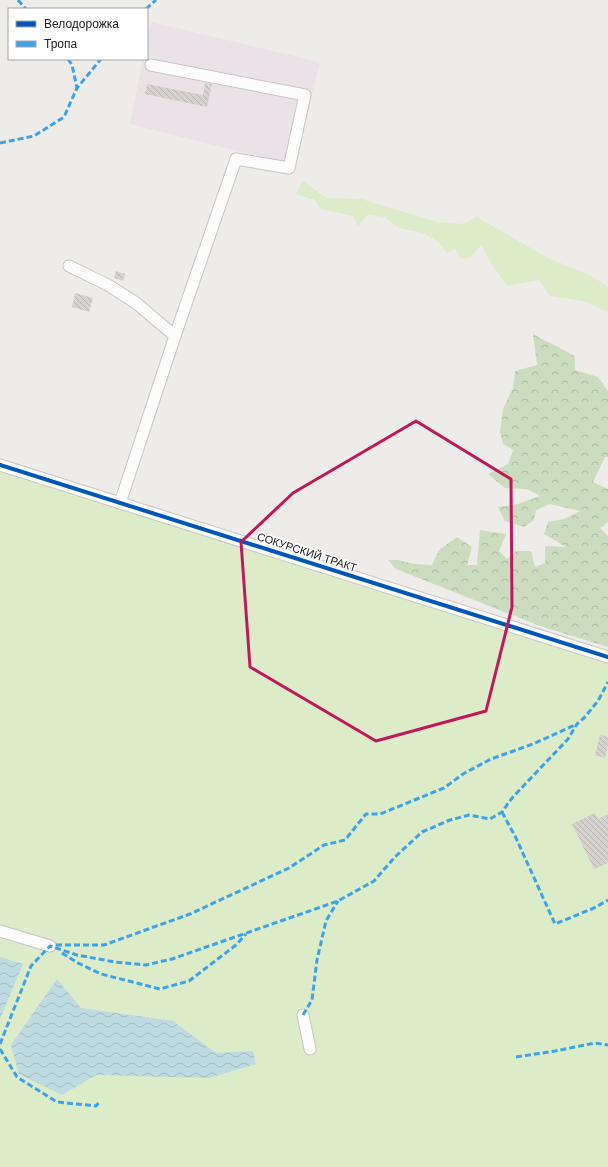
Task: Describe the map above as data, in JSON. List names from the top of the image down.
{
  "streets": {
    "street": ["СОКУРСКИЙ ТРАКТ"]
  },
  "legend": ["Велодорожка", "Тропа"]
}
